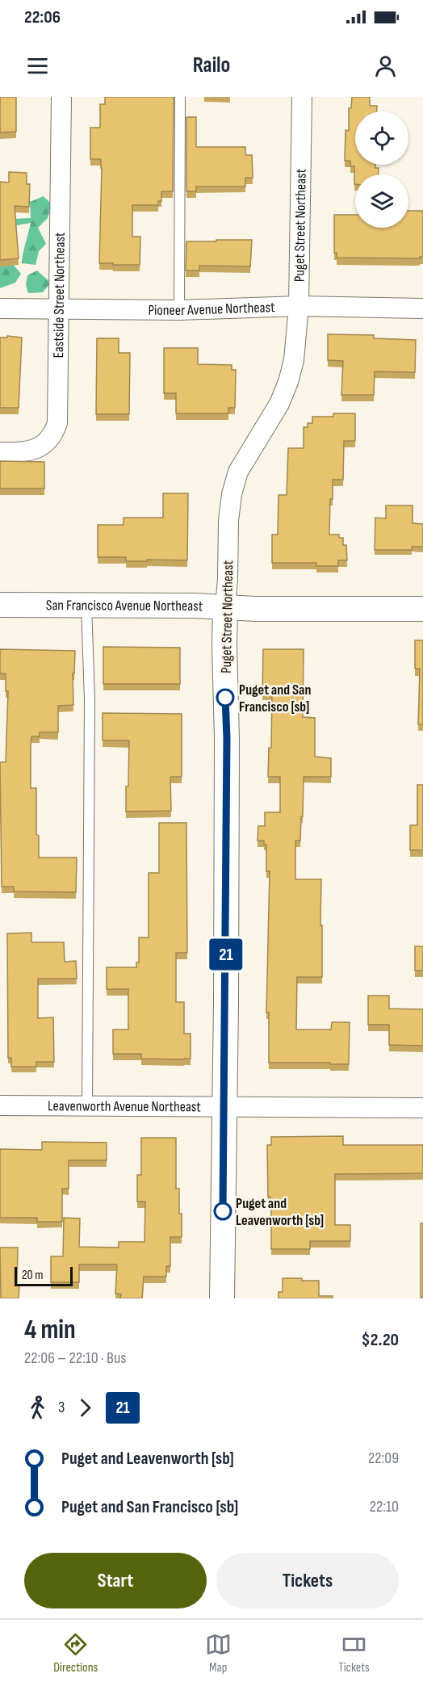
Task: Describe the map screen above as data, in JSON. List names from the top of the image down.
{
  "streets": {
    "street": [
      "Puget Street Northeast",
      "Eastside Street Northeast",
      "Pioneer Avenue Northeast",
      "San Francisco Avenue Northeast",
      "Leavenworth Avenue Northeast"
    ]
  },
  "crossings": [
    ["Puget Street Northeast", "Pioneer Avenue Northeast"],
    ["Puget Street Northeast", "San Francisco Avenue Northeast"],
    ["Puget Street Northeast", "Leavenworth Avenue Northeast"],
    ["Eastside Street Northeast", "Pioneer Avenue Northeast"]
  ],
  "places": ["Puget and San Francisco [sb]", "Puget and Leavenworth [sb]"],
  "lines": ["bus line 21"],
  "scale_bar": "20 m",
  "page": {
    "status": "22:06",
    "header": "Railo",
    "on_map": "21",
    "scale": "20 m",
    "heading": ["4 min", "22:06 – 22:10 · Bus", "$2.20"],
    "legs": ["3", "21"],
    "list": [
      {
        "name": "Puget and Leavenworth [sb]",
        "value": "22:09"
      },
      {
        "name": "Puget and San Francisco [sb]",
        "value": "22:10"
      }
    ],
    "buttons": ["Start", "Tickets"],
    "tabs": ["Directions", "Map", "Tickets"]
  }
}
